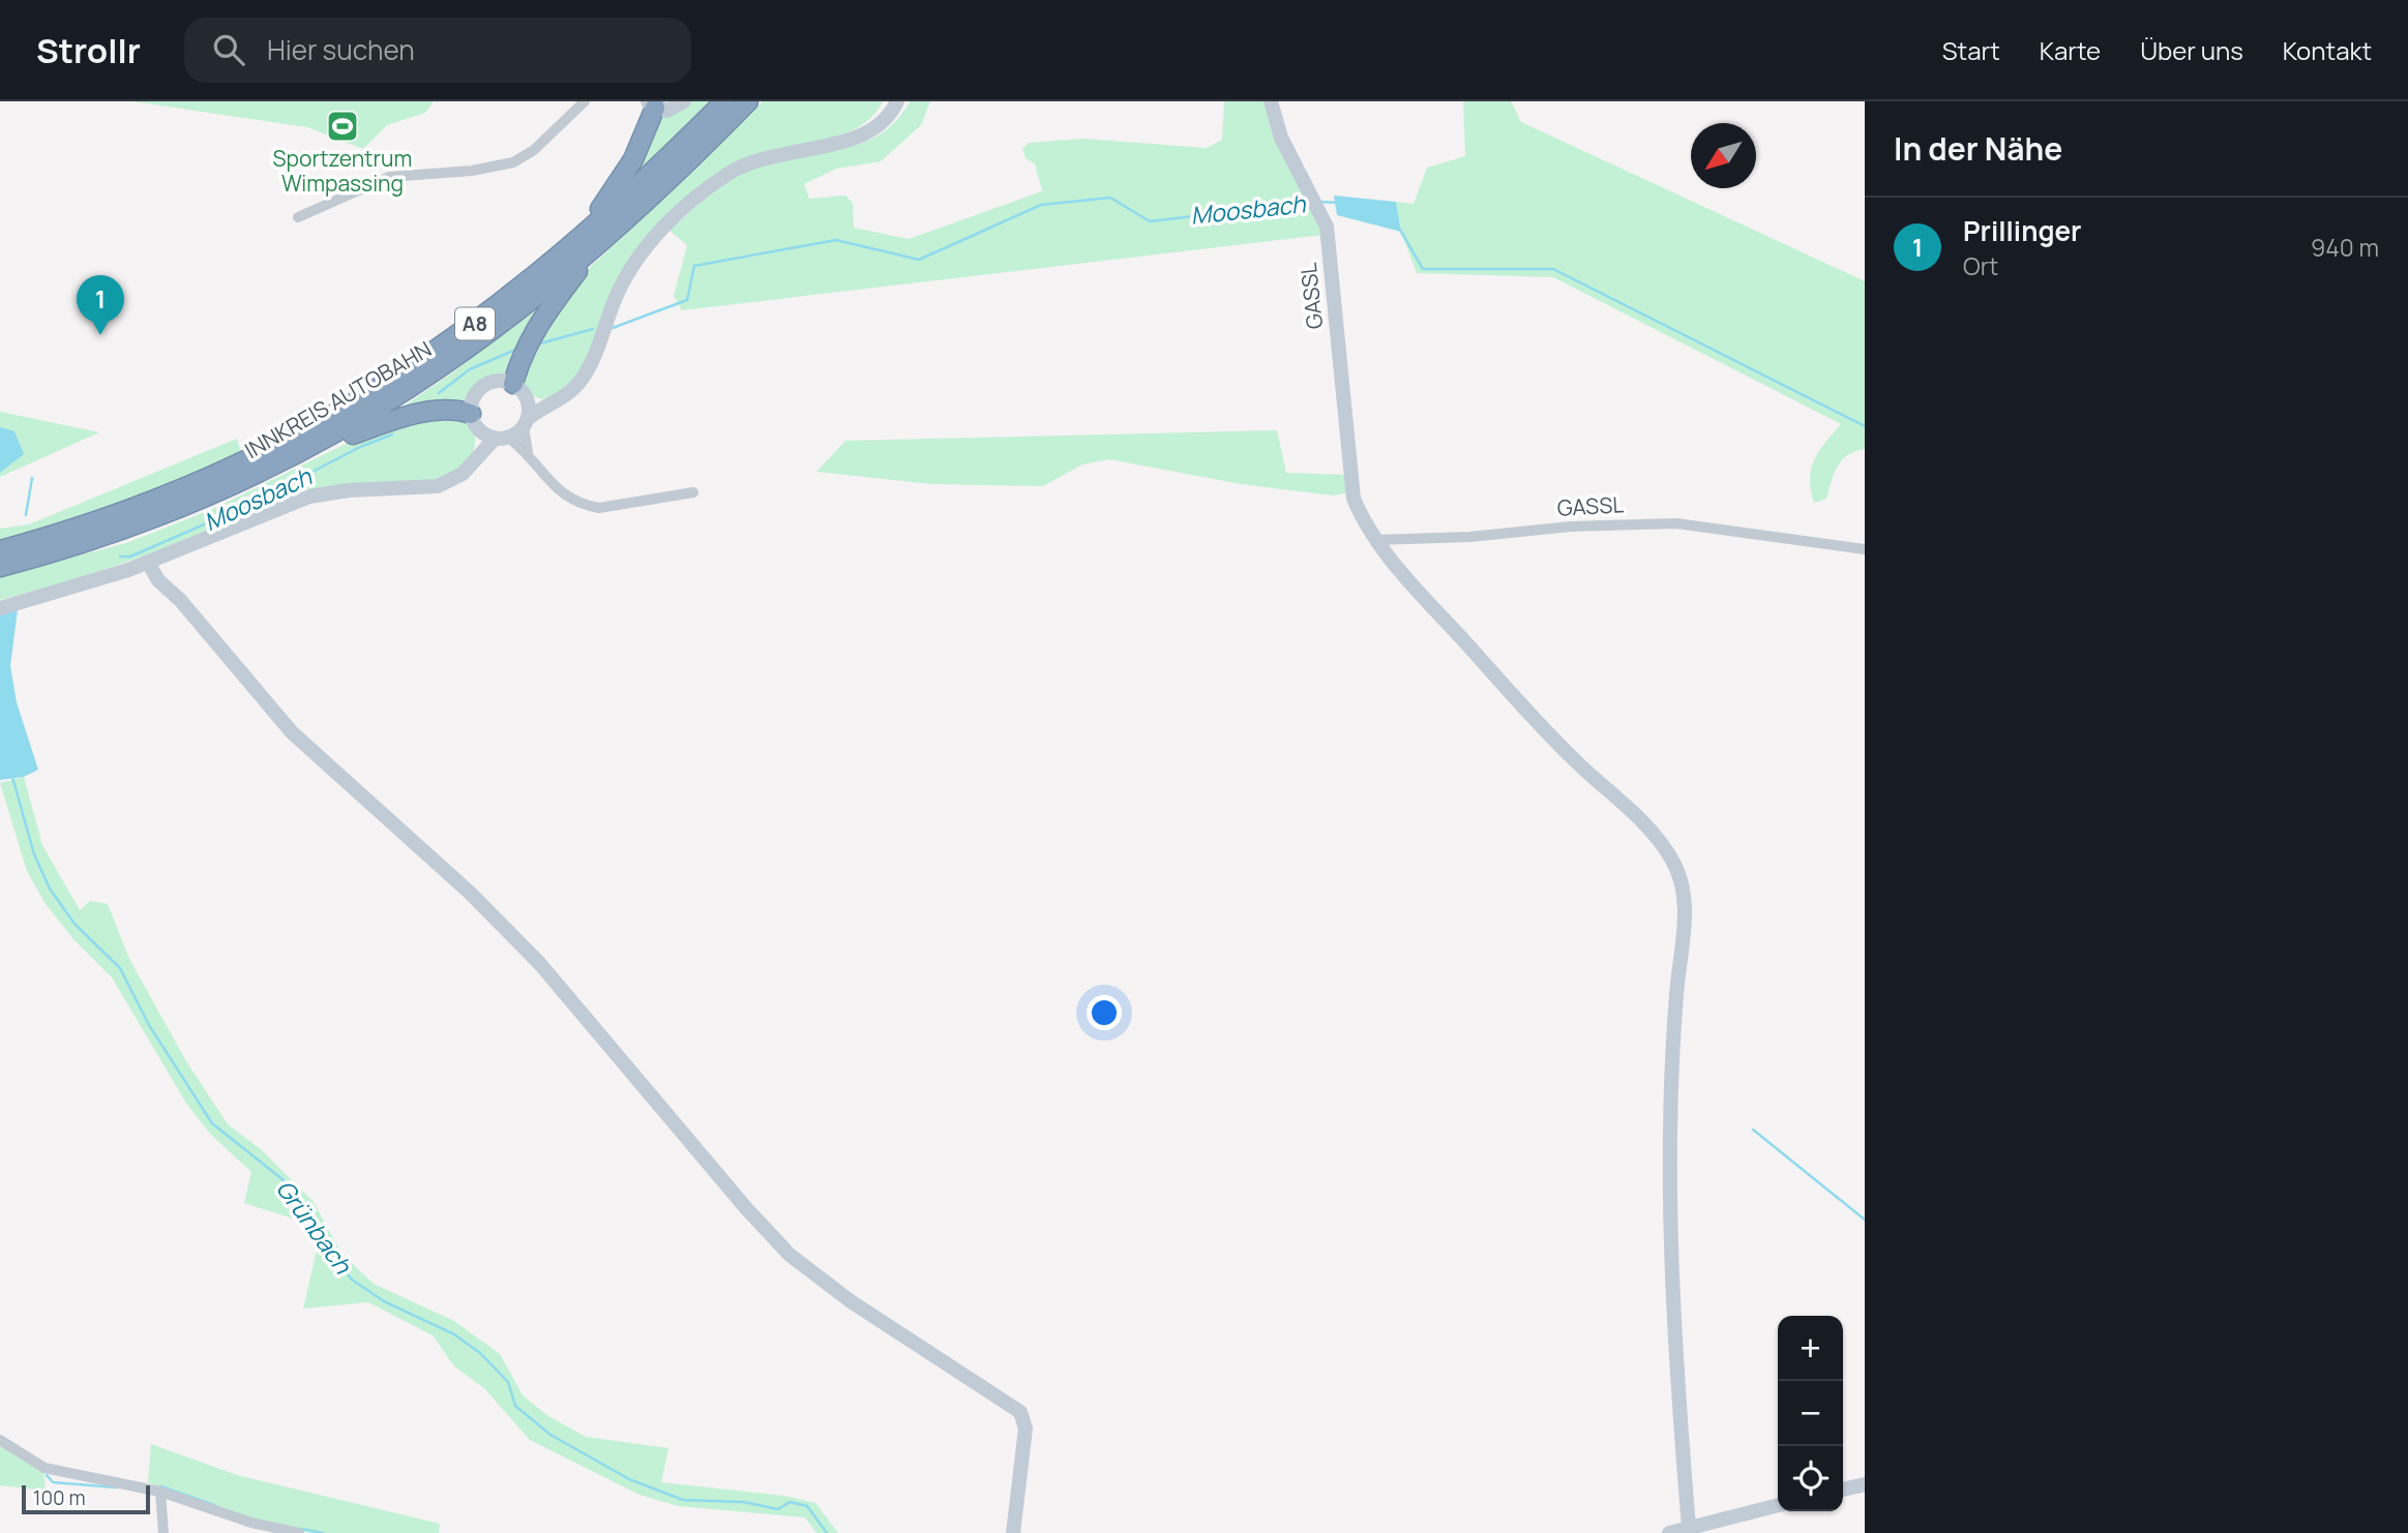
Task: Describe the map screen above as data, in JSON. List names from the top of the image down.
{
  "streets": {
    "highway": ["A8", "INNKREIS AUTOBAHN"],
    "street": ["GASSL"]
  },
  "water": ["Moosbach", "Grünbach"],
  "places": {
    "sports": ["Sportzentrum Wimpassing"]
  },
  "scale_bar": "100 m",
  "north": "bottom left",
  "page": {
    "header": "Strollr",
    "search": "Hier suchen",
    "nav": [
      "Start",
      "Karte",
      "Über uns",
      "Kontakt"
    ],
    "heading": "In der Nähe",
    "list": [
      {
        "mark": "1",
        "name": "Prillinger",
        "note": "Ort",
        "value": "940 m"
      }
    ],
    "pins": "1",
    "map_buttons": ["+", "−"],
    "scale": "100 m"
  }
}
